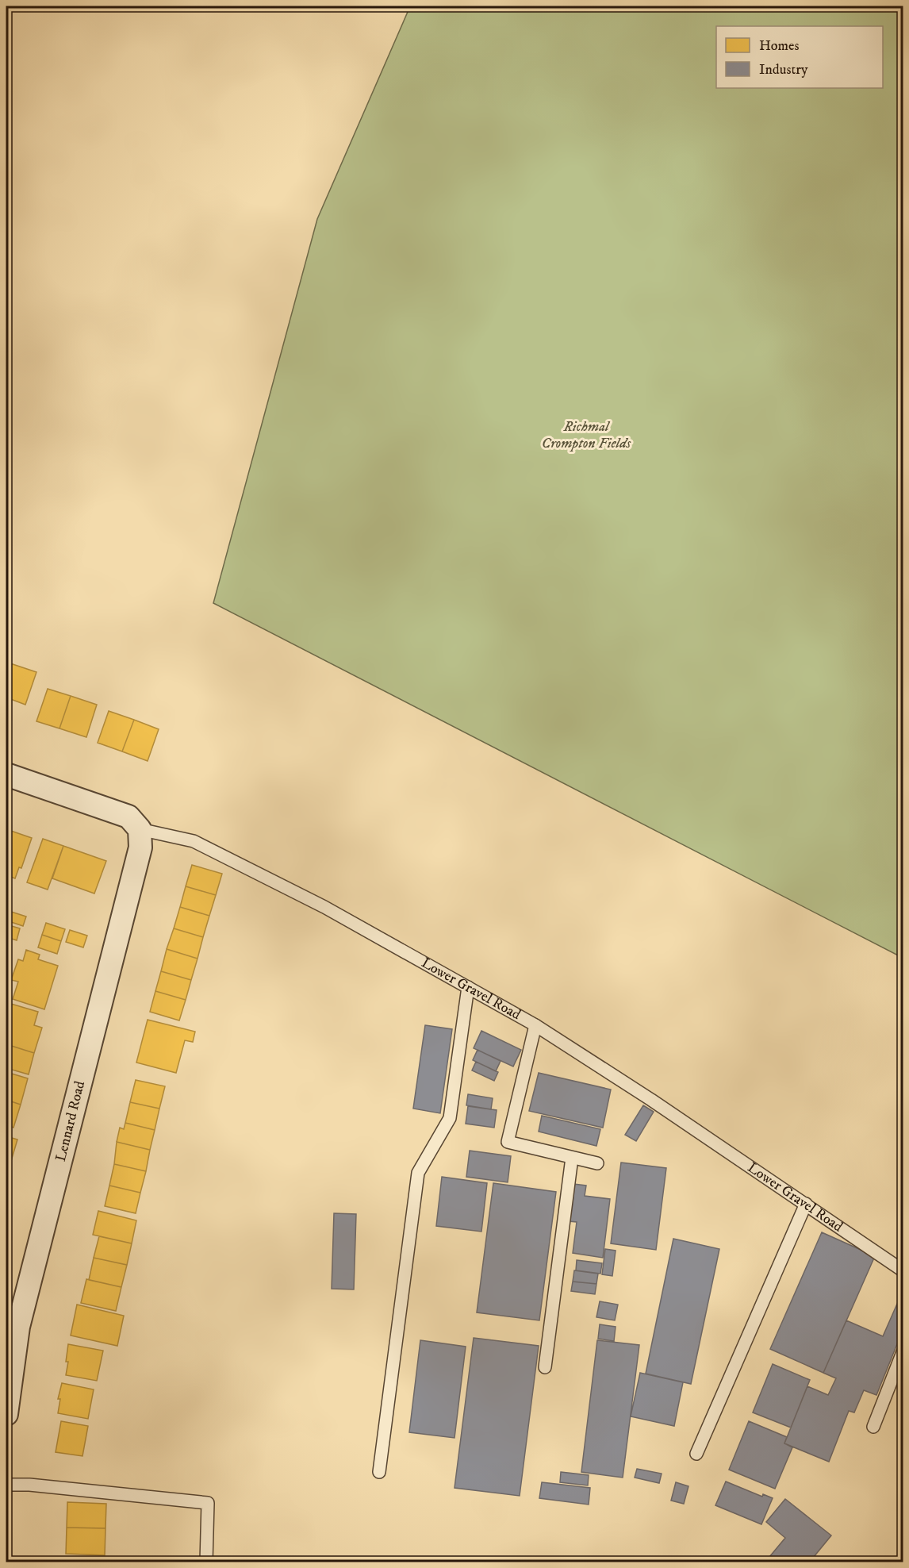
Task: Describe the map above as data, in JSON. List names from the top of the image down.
{
  "streets": {
    "street": ["Lennard Road"],
    "lane": ["Lower Gravel Road"]
  },
  "crossings": [
    ["Lower Gravel Road", "Lennard Road"]
  ],
  "parks": ["Richmal Crompton Fields"],
  "legend": ["Homes", "Industry"]
}
